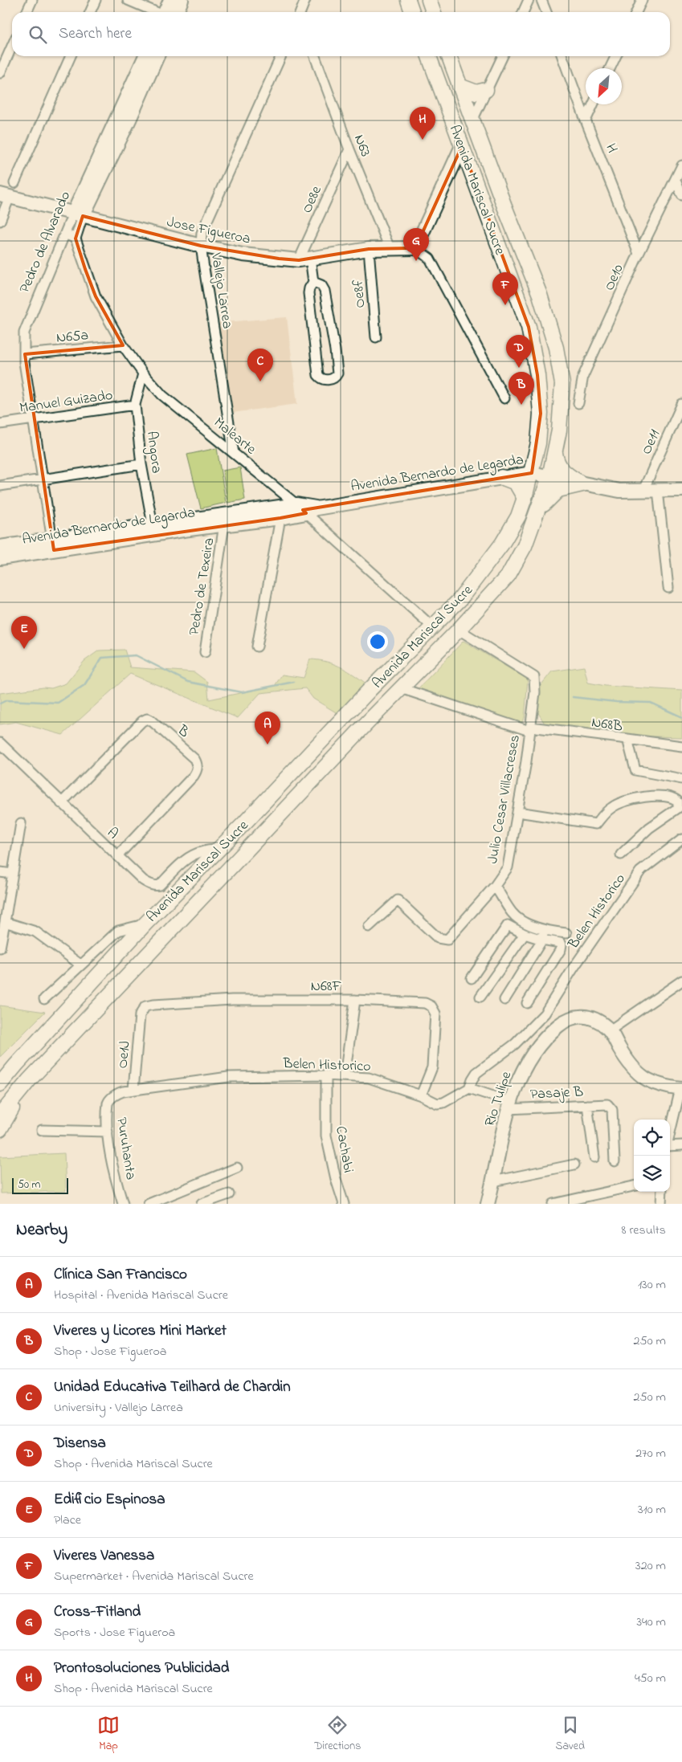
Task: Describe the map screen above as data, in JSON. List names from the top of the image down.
{
  "streets": {
    "main road": ["Avenida Mariscal Sucre"],
    "street": [
      "N63",
      "H",
      "Oe8e",
      "Jose Figueroa",
      "Pedro de Alvarado",
      "Oe10",
      "Vallejo Larrea",
      "Oe8f",
      "N65a",
      "Manuel Guizado",
      "Malearte",
      "Oe11",
      "Angora",
      "Avenida Bernardo de Legarda",
      "Pedro de Texeira",
      "N68B",
      "B",
      "Julio Cesar Villacreses",
      "A",
      "Belen Historico",
      "N68F",
      "Oe1J",
      "Pasaje B",
      "Rio Tulipe",
      "Puruhanta",
      "Cachabi"
    ]
  },
  "crossings": [
    ["N63", "Oe8e"],
    ["N63", "Jose Figueroa"],
    ["H", "Oe10"],
    ["Avenida Mariscal Sucre", "Malearte"],
    ["Avenida Mariscal Sucre", "Avenida Bernardo de Legarda"],
    ["Avenida Mariscal Sucre", "N68B"],
    ["Avenida Mariscal Sucre", "Julio Cesar Villacreses"],
    ["Avenida Mariscal Sucre", "A"],
    ["Oe8e", "Jose Figueroa"],
    ["Jose Figueroa", "Pedro de Alvarado"],
    ["Jose Figueroa", "Vallejo Larrea"],
    ["Jose Figueroa", "Oe8f"],
    ["Pedro de Alvarado", "N65a"],
    ["Pedro de Alvarado", "Manuel Guizado"],
    ["Pedro de Alvarado", "Malearte"],
    ["Pedro de Alvarado", "Avenida Bernardo de Legarda"],
    ["Vallejo Larrea", "Malearte"],
    ["N65a", "Malearte"],
    ["Manuel Guizado", "Angora"],
    ["Malearte", "Angora"],
    ["Malearte", "Avenida Bernardo de Legarda"],
    ["Oe11", "Avenida Bernardo de Legarda"],
    ["Angora", "Avenida Bernardo de Legarda"],
    ["Avenida Bernardo de Legarda", "Pedro de Texeira"],
    ["N68B", "Julio Cesar Villacreses"],
    ["B", "A"],
    ["Belen Historico", "N68F"],
    ["Belen Historico", "Oe1J"],
    ["Belen Historico", "Puruhanta"],
    ["Belen Historico", "Cachabi"],
    ["N68F", "Oe1J"],
    ["Pasaje B", "Rio Tulipe"]
  ],
  "scale_bar": "50 m",
  "north": "bottom left",
  "page": {
    "search": "Search here",
    "pins": [
      "H",
      "G",
      "F",
      "D",
      "C",
      "B",
      "E",
      "A"
    ],
    "scale": "50 m",
    "heading": ["Nearby", "8 results"],
    "list": [
      {
        "mark": "A",
        "name": "Clínica San Francisco",
        "note": "Hospital · Avenida Mariscal Sucre",
        "value": "130 m"
      },
      {
        "mark": "B",
        "name": "Viveres y Licores Mini Market",
        "note": "Shop · Jose Figueroa",
        "value": "250 m"
      },
      {
        "mark": "C",
        "name": "Unidad Educativa Teilhard de Chardin",
        "note": "University · Vallejo Larrea",
        "value": "250 m"
      },
      {
        "mark": "D",
        "name": "Disensa",
        "note": "Shop · Avenida Mariscal Sucre",
        "value": "270 m"
      },
      {
        "mark": "E",
        "name": "Edificio Espinosa",
        "note": "Place",
        "value": "310 m"
      },
      {
        "mark": "F",
        "name": "Viveres Vanessa",
        "note": "Supermarket · Avenida Mariscal Sucre",
        "value": "320 m"
      },
      {
        "mark": "G",
        "name": "Cross-Fitland",
        "note": "Sports · Jose Figueroa",
        "value": "340 m"
      },
      {
        "mark": "H",
        "name": "Prontosoluciones Publicidad",
        "note": "Shop · Avenida Mariscal Sucre",
        "value": "450 m"
      }
    ],
    "nav": ["Map", "Directions", "Saved"]
  }
}
